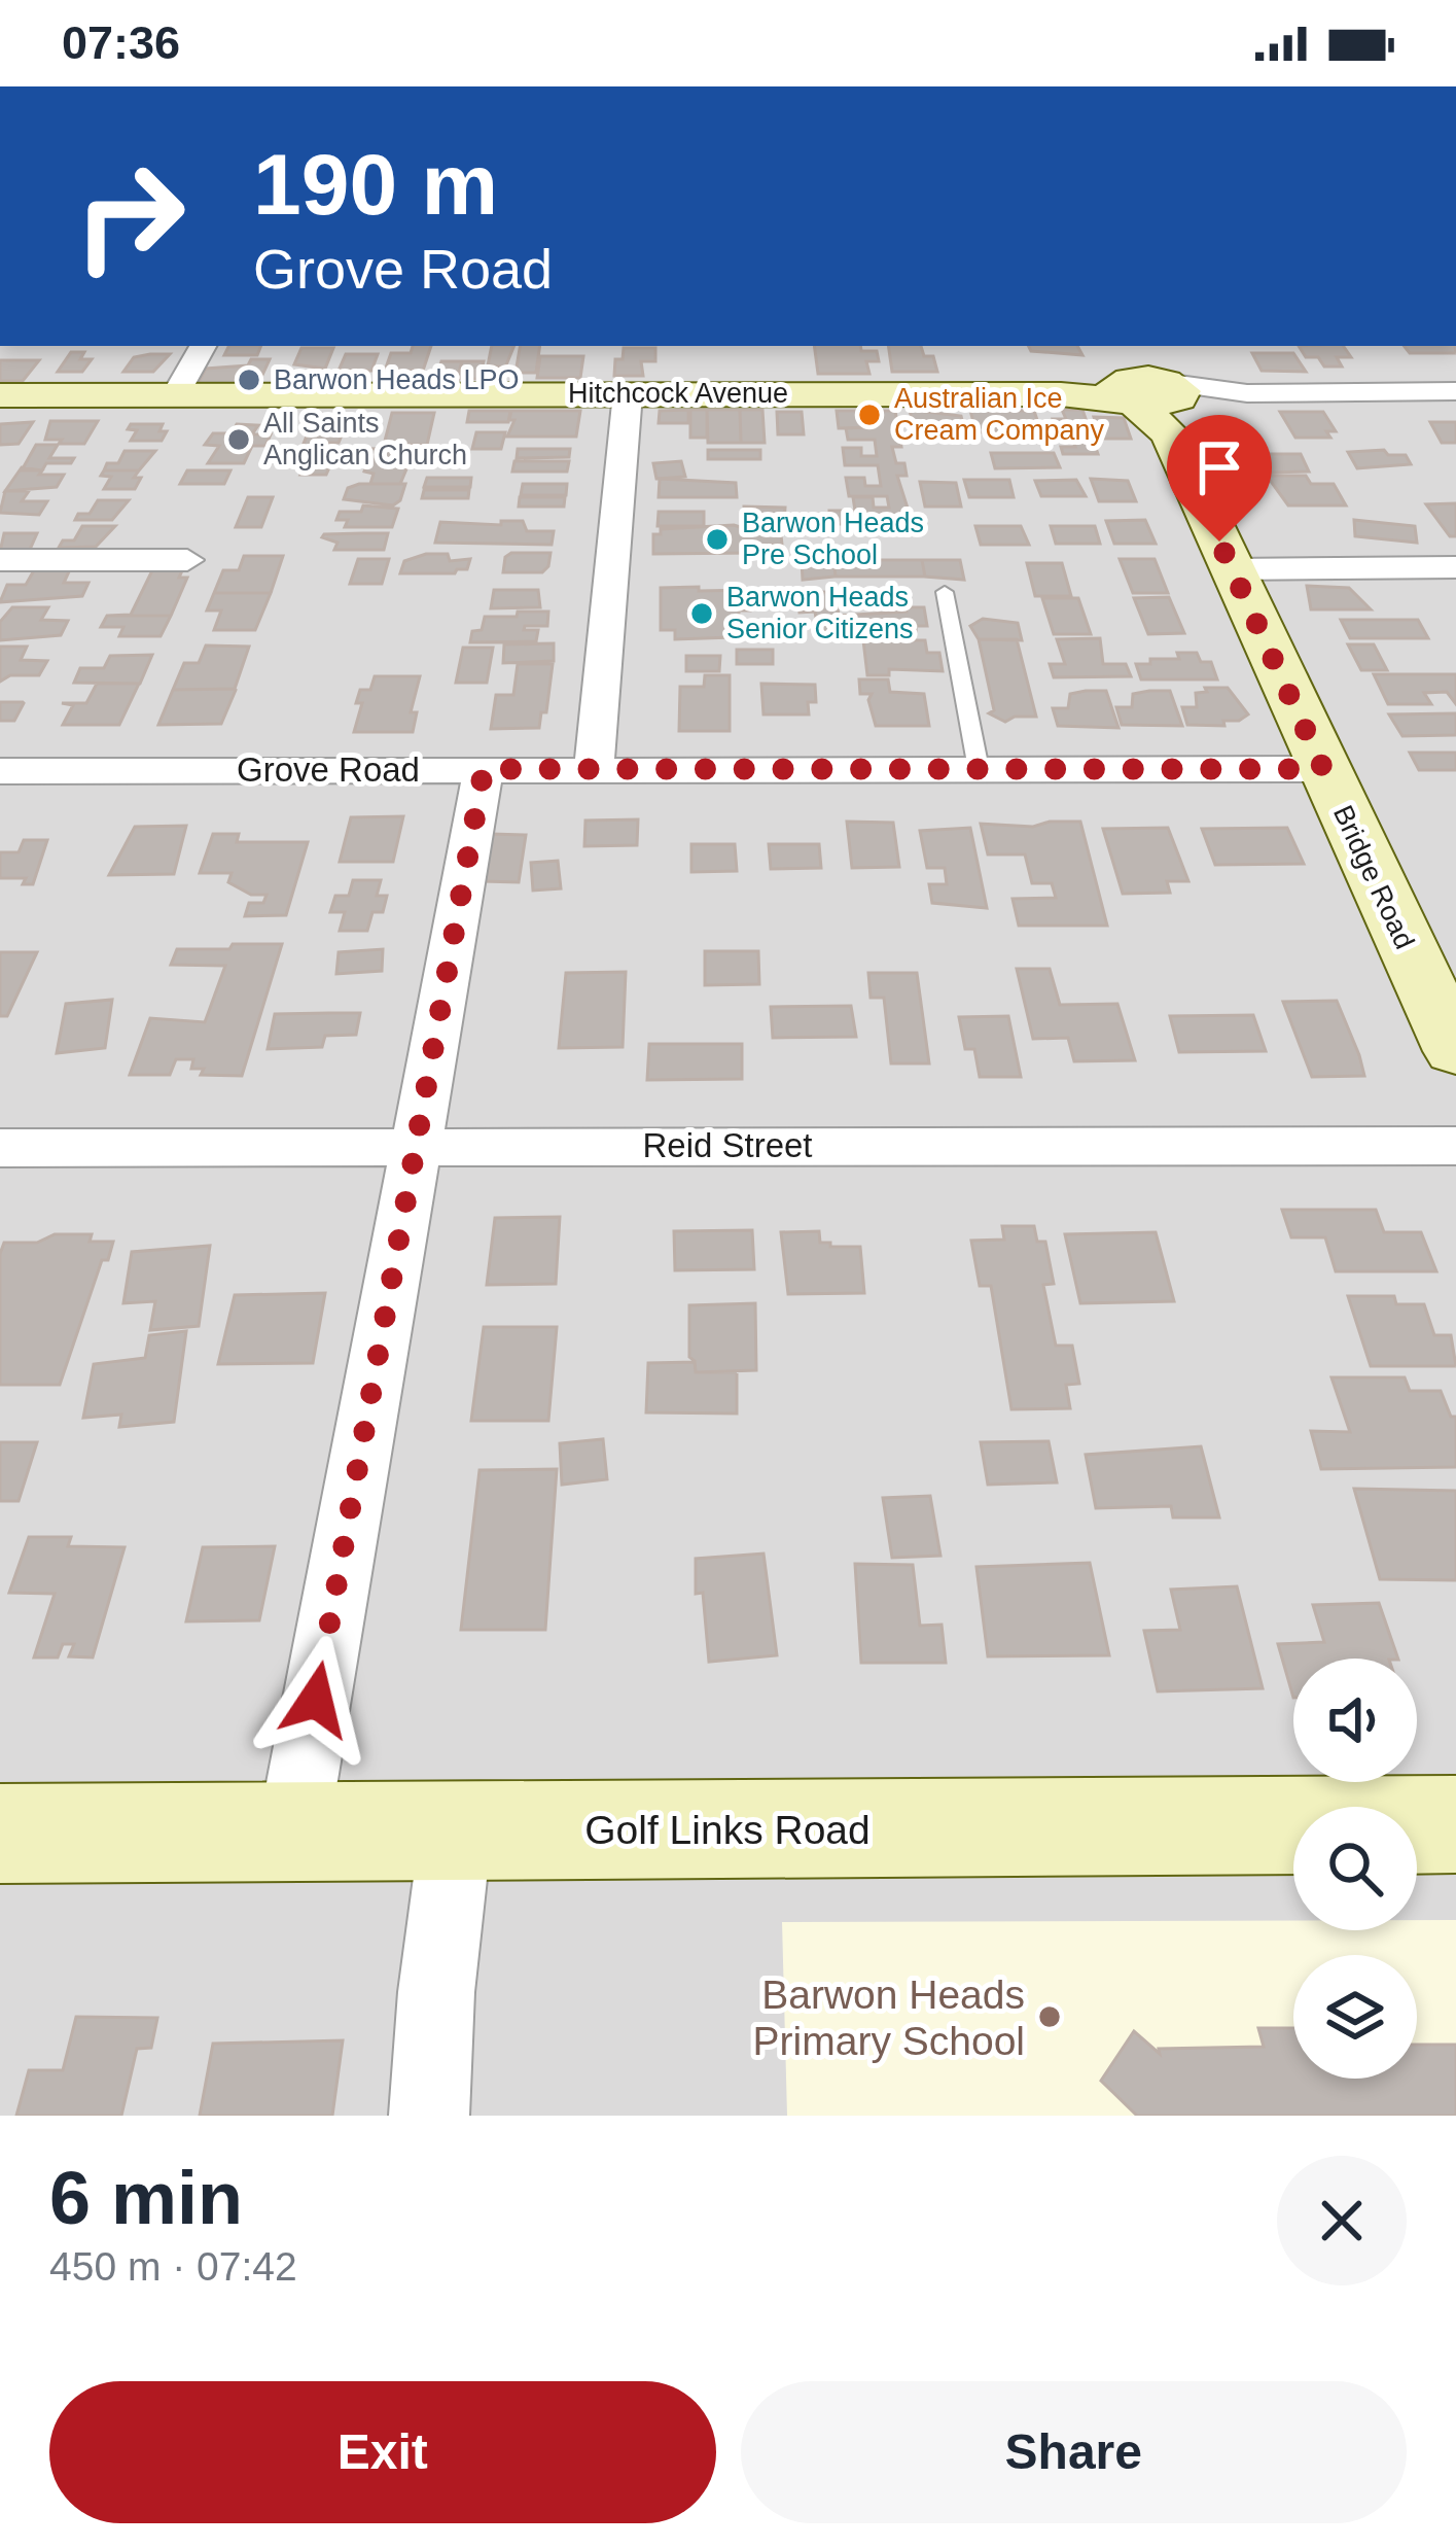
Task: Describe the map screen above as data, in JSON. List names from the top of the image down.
{
  "streets": {
    "main road": ["Hitchcock Avenue", "Bridge Road", "Golf Links Road"],
    "street": ["Grove Road", "Reid Street"]
  },
  "crossings": [
    ["Hitchcock Avenue", "Bridge Road"],
    ["Grove Road", "Bridge Road"]
  ],
  "places": [
    "Barwon Heads LPO",
    "Australian Ice Cream Company",
    "All Saints Anglican Church",
    "Barwon Heads Pre School",
    "Barwon Heads Senior Citizens",
    "Barwon Heads Primary School"
  ],
  "page": {
    "status": "07:36",
    "turn": ["190 m", "Grove Road"],
    "heading": ["6 min", "450 m · 07:42"],
    "buttons": ["Exit", "Share"]
  }
}
